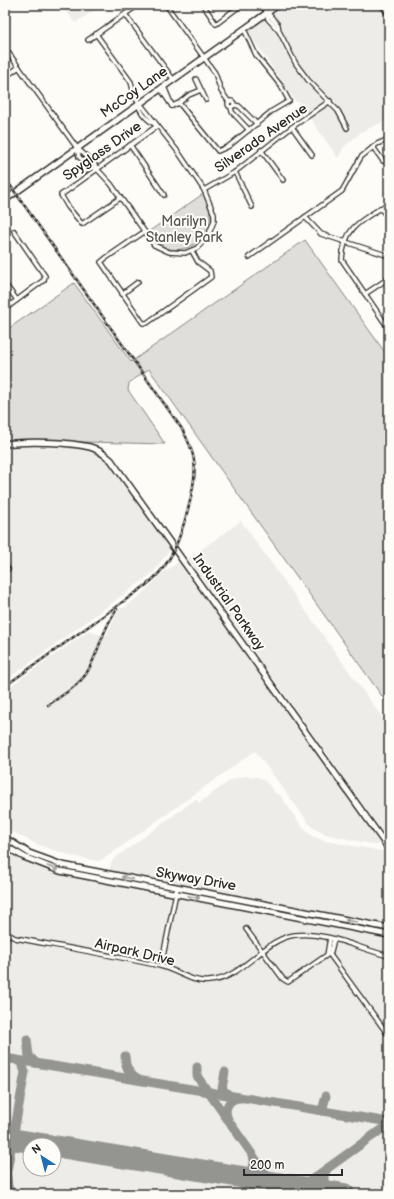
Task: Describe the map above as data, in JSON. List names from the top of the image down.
{
  "streets": {
    "street": [
      "McCoy Lane",
      "Silverado Avenue",
      "Spyglass Drive",
      "Industrial Parkway",
      "Skyway Drive",
      "Airpark Drive"
    ]
  },
  "parks": ["Marilyn Stanley Park"],
  "scale_bar": "200 m",
  "north": "top left"
}
